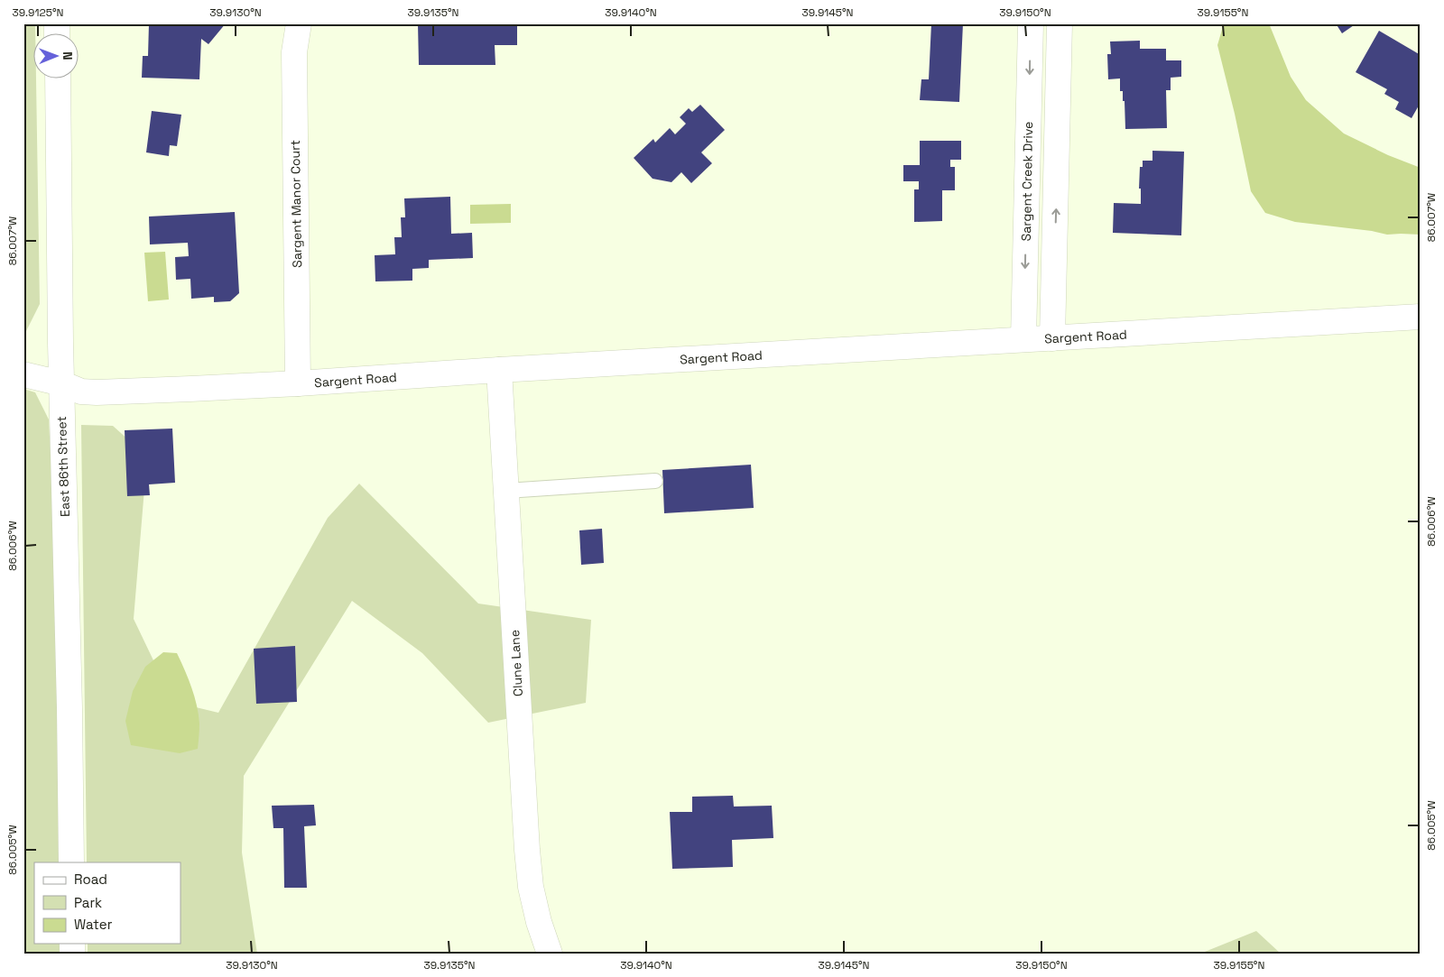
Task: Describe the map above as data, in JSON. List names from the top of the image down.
{
  "streets": {
    "street": [
      "Sargent Creek Drive",
      "Sargent Manor Court",
      "Sargent Road",
      "East 86th Street",
      "Clune Lane"
    ]
  },
  "crossings": [
    ["Sargent Creek Drive", "Sargent Road"],
    ["Sargent Manor Court", "Sargent Road"],
    ["Sargent Road", "East 86th Street"],
    ["Sargent Road", "Clune Lane"]
  ],
  "legend": ["Road", "Park", "Water"],
  "north": "right",
  "coordinates": [
    "39.9125°N",
    "39.9130°N",
    "39.9135°N",
    "39.9140°N",
    "39.9145°N",
    "39.9150°N",
    "39.9155°N",
    "86.007°W",
    "86.006°W",
    "86.005°W"
  ]
}
